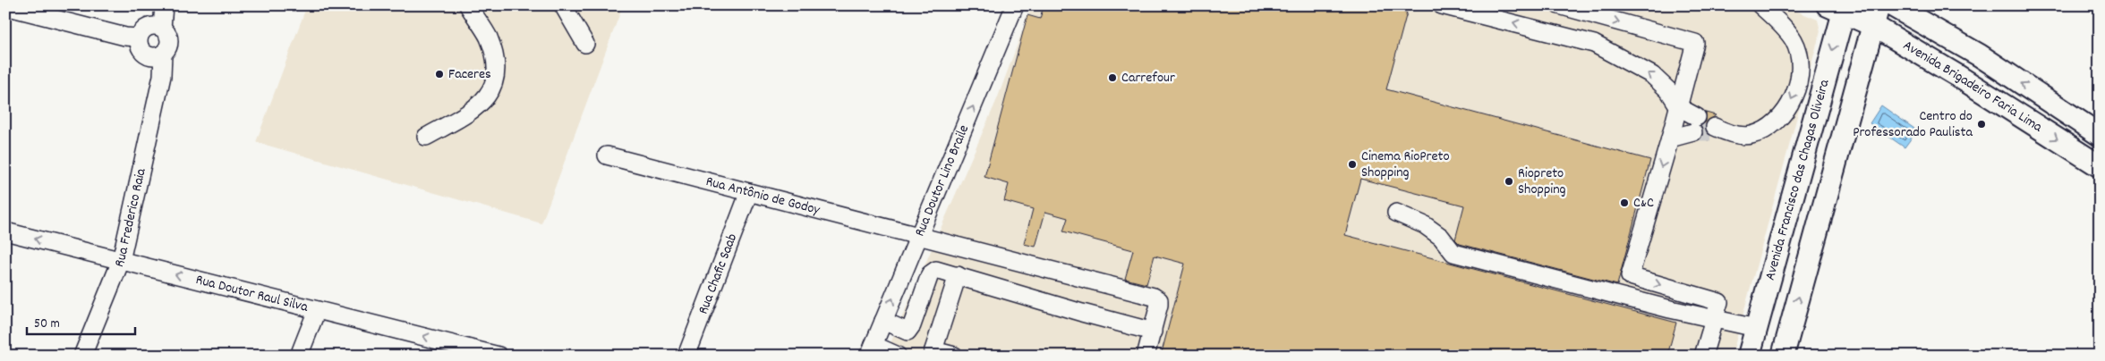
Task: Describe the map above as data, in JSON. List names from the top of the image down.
{
  "streets": {
    "main road": ["Avenida Brigadeiro Faria Lima", "Avenida Francisco das Chagas Oliveira"],
    "street": [
      "Rua Doutor Lino Braile",
      "Rua Antônio de Godoy",
      "Rua Frederico Raia",
      "Rua Chafic Saab",
      "Rua Doutor Raul Silva"
    ]
  },
  "crossings": [
    ["Avenida Brigadeiro Faria Lima", "Avenida Francisco das Chagas Oliveira"],
    ["Rua Doutor Lino Braile", "Rua Antônio de Godoy"],
    ["Rua Antônio de Godoy", "Rua Chafic Saab"],
    ["Rua Frederico Raia", "Rua Doutor Raul Silva"]
  ],
  "one_way": ["Rua Doutor Lino Braile", "Rua Doutor Raul Silva"],
  "places": [
    "Faceres",
    "Carrefour",
    "Centro do Professorado Paulista",
    "Cinema RioPreto Shopping",
    "Riopreto Shopping",
    "C&C"
  ],
  "scale_bar": "50 m"
}
